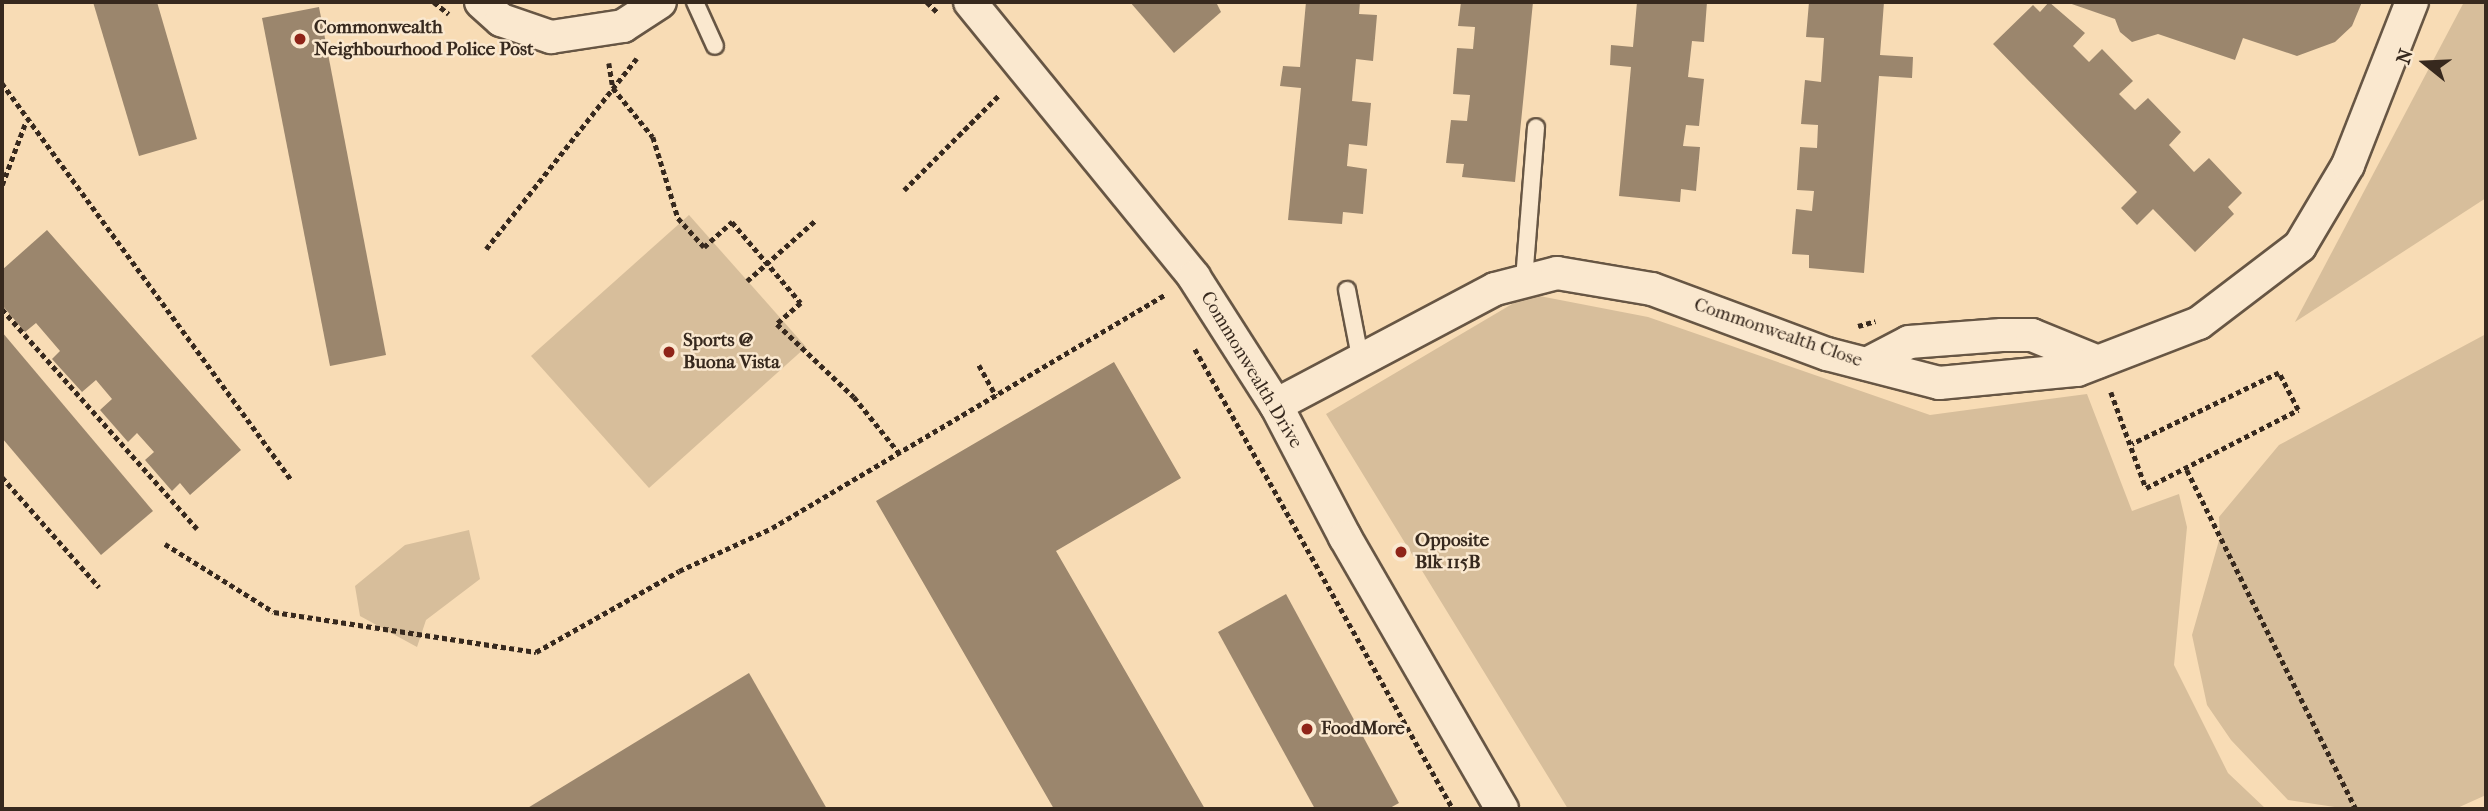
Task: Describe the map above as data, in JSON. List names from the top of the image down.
{
  "streets": {
    "street": ["Commonwealth Close", "Commonwealth Drive"]
  },
  "crossings": [
    ["Commonwealth Close", "Commonwealth Drive"]
  ],
  "places": [
    "Commonwealth Neighbourhood Police Post",
    "Sports @ Buona Vista",
    "Opposite Blk 115B",
    "FoodMore"
  ],
  "north": "left"
}
